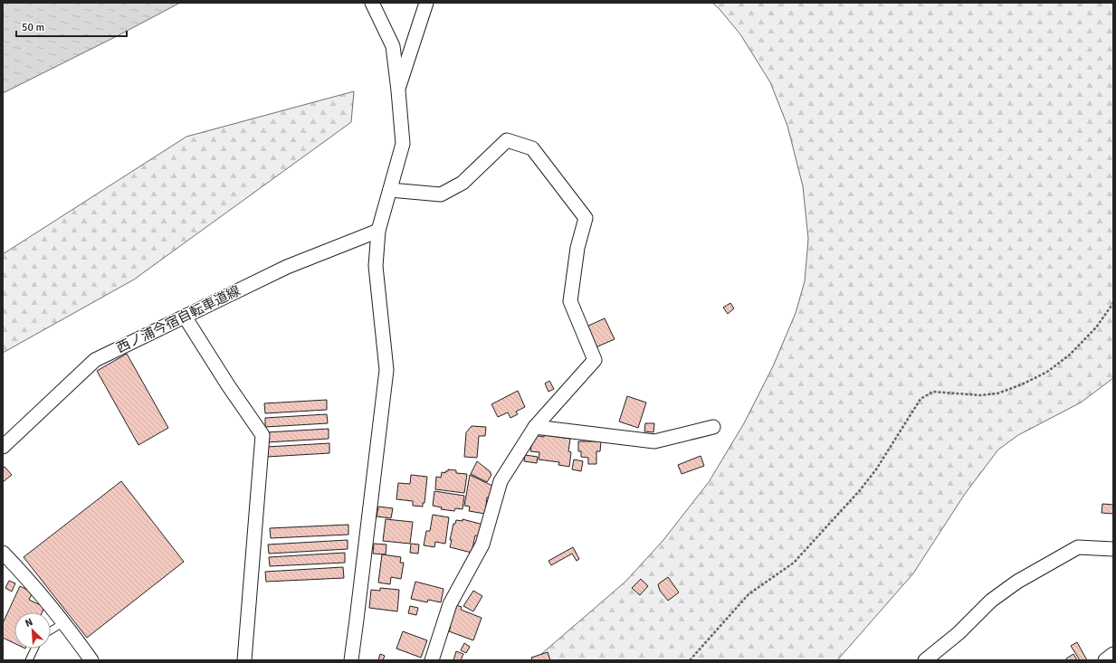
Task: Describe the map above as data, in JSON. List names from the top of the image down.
{
  "streets": {
    "street": ["西ノ浦今宿自転車道線"]
  },
  "scale_bar": "50 m",
  "north": "top left"
}
